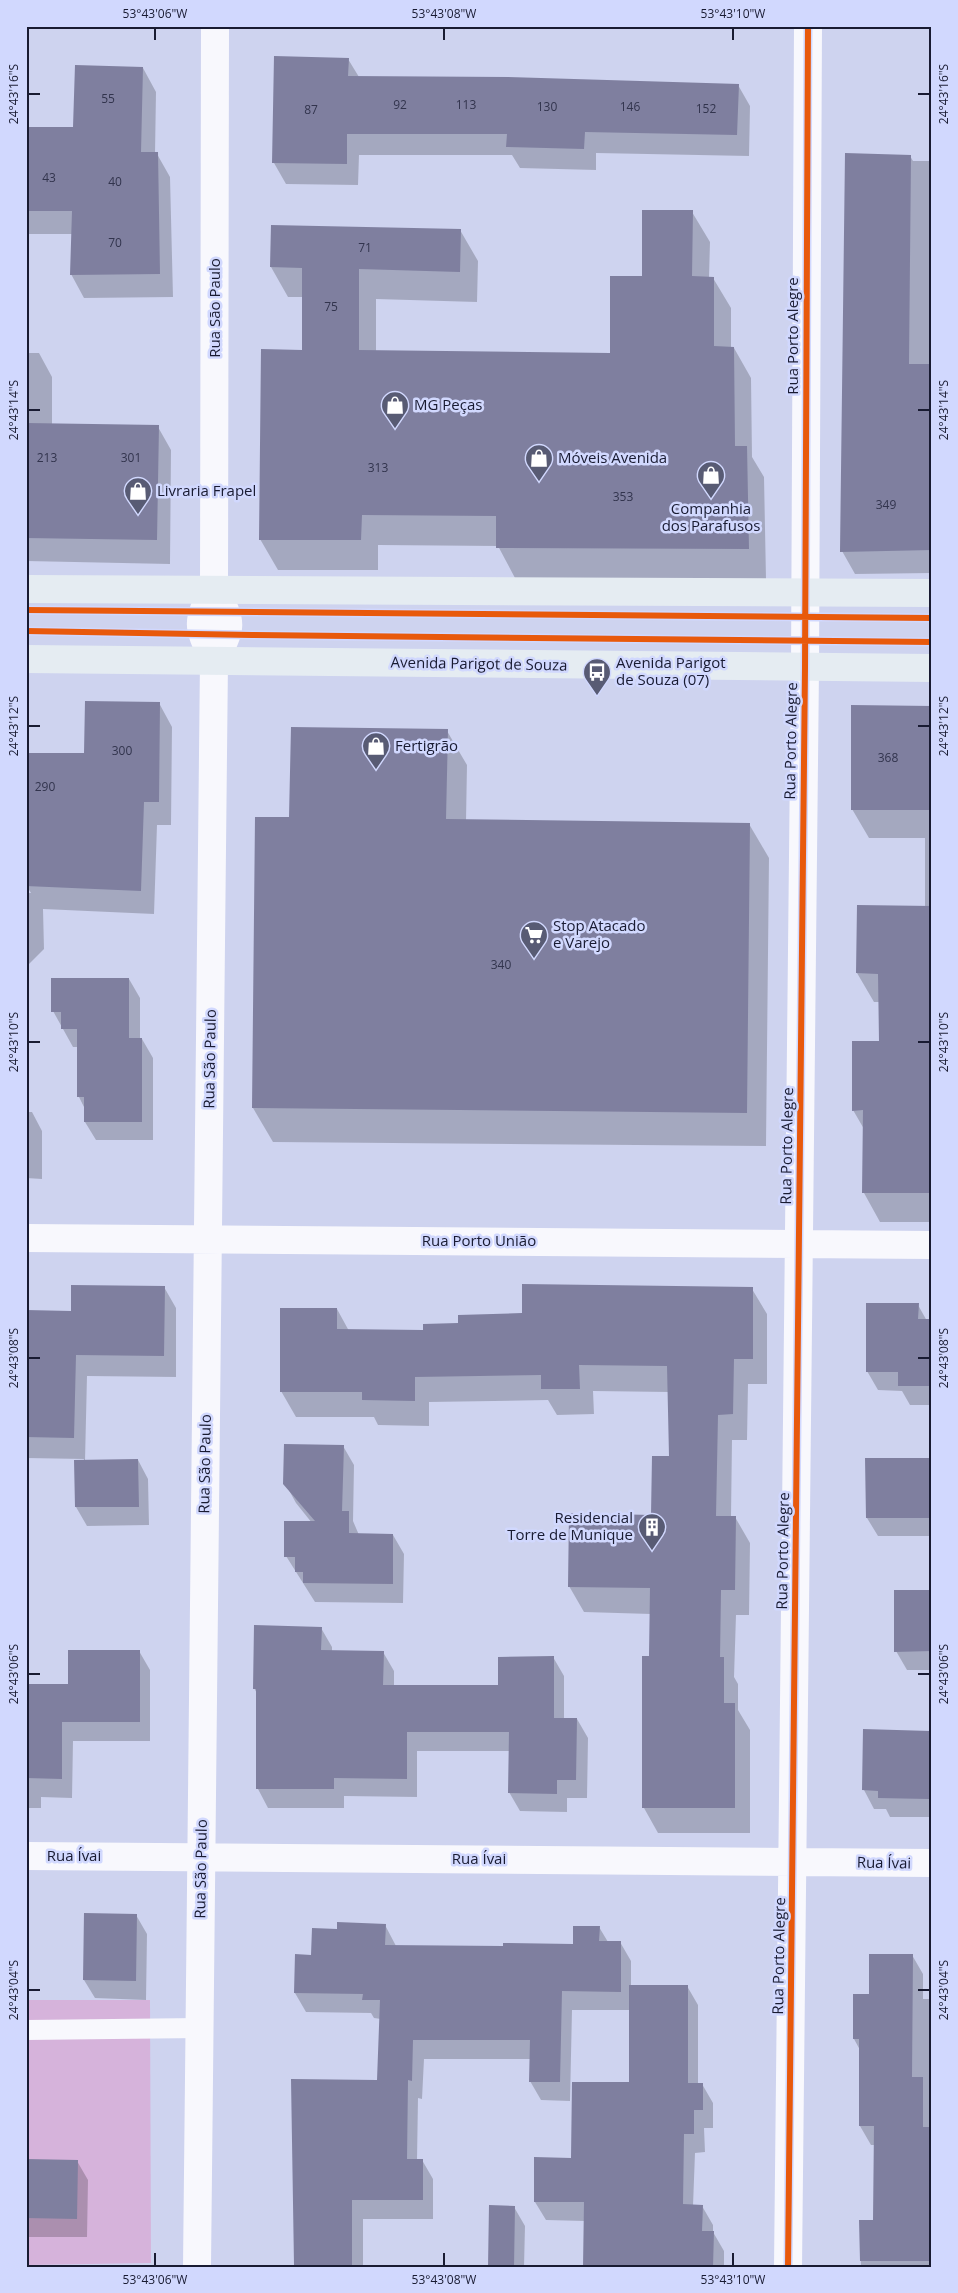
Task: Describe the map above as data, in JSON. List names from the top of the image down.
{
  "streets": {
    "main road": ["Avenida Parigot de Souza"],
    "street": [
      "Rua São Paulo",
      "Rua Porto Alegre",
      "Rua Porto União",
      "Rua Ívai"
    ]
  },
  "crossings": [
    ["Rua São Paulo", "Avenida Parigot de Souza"],
    ["Rua São Paulo", "Rua Porto União"],
    ["Rua São Paulo", "Rua Ívai"],
    ["Rua Porto Alegre", "Avenida Parigot de Souza"],
    ["Rua Porto Alegre", "Rua Porto União"],
    ["Rua Porto Alegre", "Rua Ívai"]
  ],
  "places": {
    "shop": [
      "MG Peças",
      "Móveis Avenida",
      "Companhia dos Parafusos",
      "Livraria Frapel",
      "Fertigrão"
    ],
    "bus stop": ["Avenida Parigot de Souza (07)"],
    "supermarket": ["Stop Atacado e Varejo"],
    "building": ["Residencial Torre de Munique"]
  },
  "house_numbers": [
    "55",
    "92",
    "113",
    "130",
    "146",
    "152",
    "87",
    "43",
    "40",
    "70",
    "71",
    "75",
    "213",
    "301",
    "313",
    "353",
    "349",
    "300",
    "368",
    "290",
    "340"
  ],
  "coordinates": [
    "53°43'06\"W",
    "53°43'08\"W",
    "53°43'10\"W",
    "24°43'16\"S",
    "24°43'14\"S",
    "24°43'12\"S",
    "24°43'10\"S",
    "24°43'08\"S",
    "24°43'06\"S",
    "24°43'04\"S"
  ]
}
